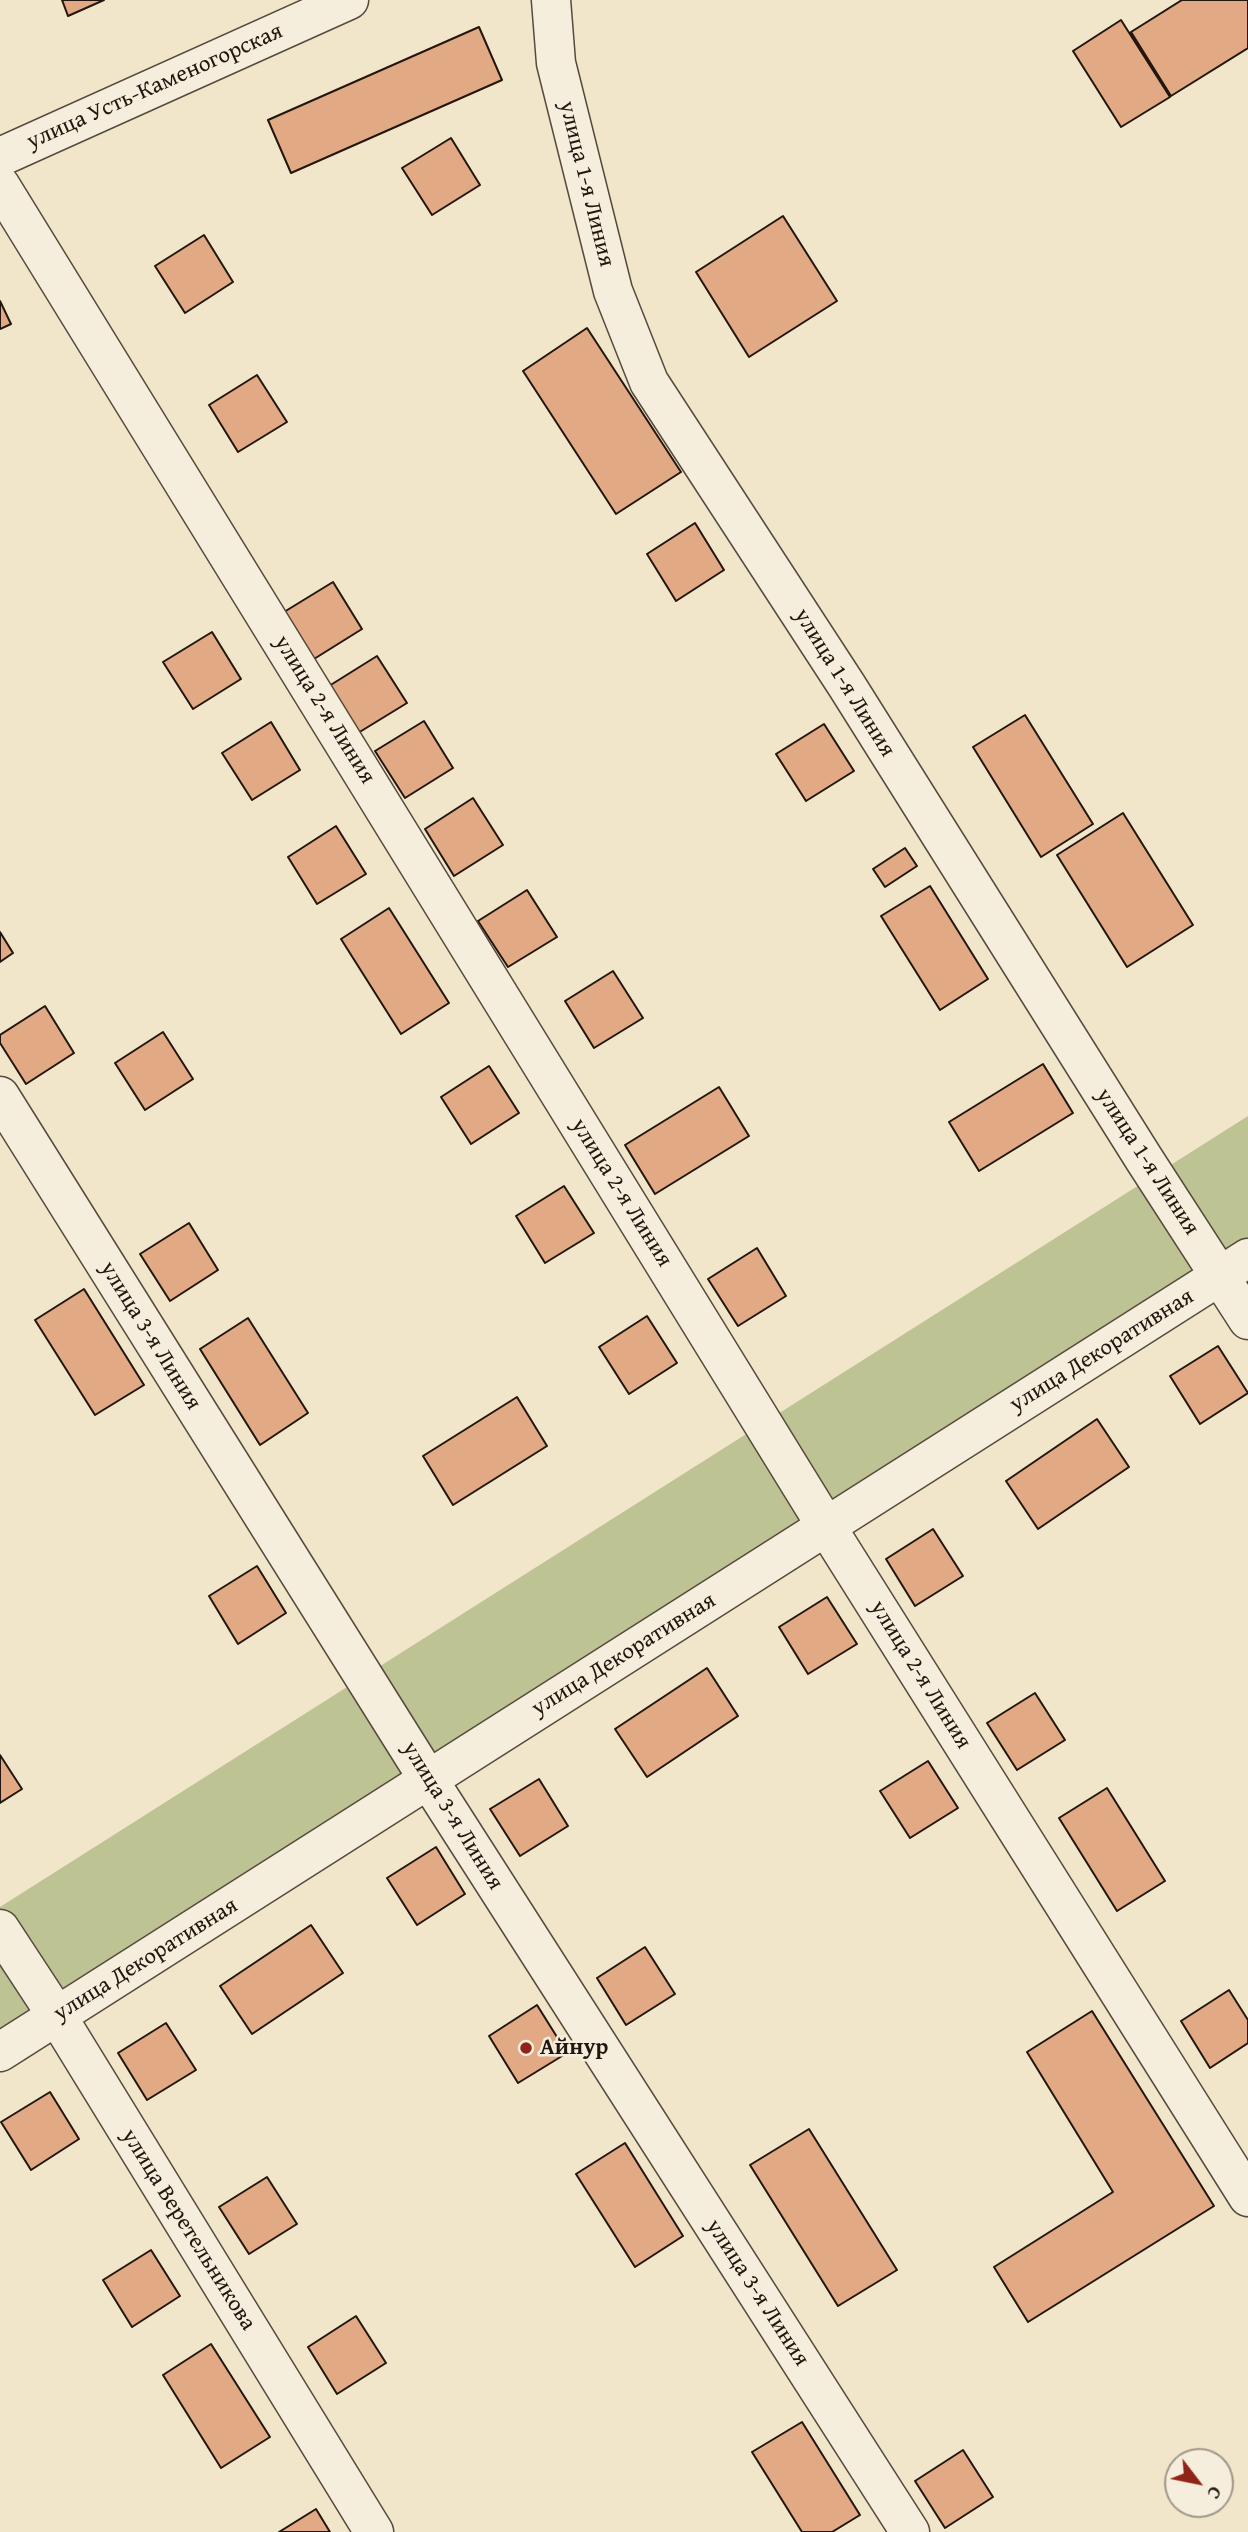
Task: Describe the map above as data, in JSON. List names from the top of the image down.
{
  "streets": {
    "street": [
      "улица Усть-Каменогорская",
      "улица 1-я Линия",
      "улица 2-я Линия",
      "улица 3-я Линия",
      "улица Декоративная",
      "улица Веретельникова"
    ]
  },
  "crossings": [
    ["улица 1-я Линия", "улица Декоративная"],
    ["улица 2-я Линия", "улица Декоративная"],
    ["улица 3-я Линия", "улица Декоративная"],
    ["улица Декоративная", "улица Веретельникова"]
  ],
  "places": ["Айнур"],
  "north": "bottom right"
}
